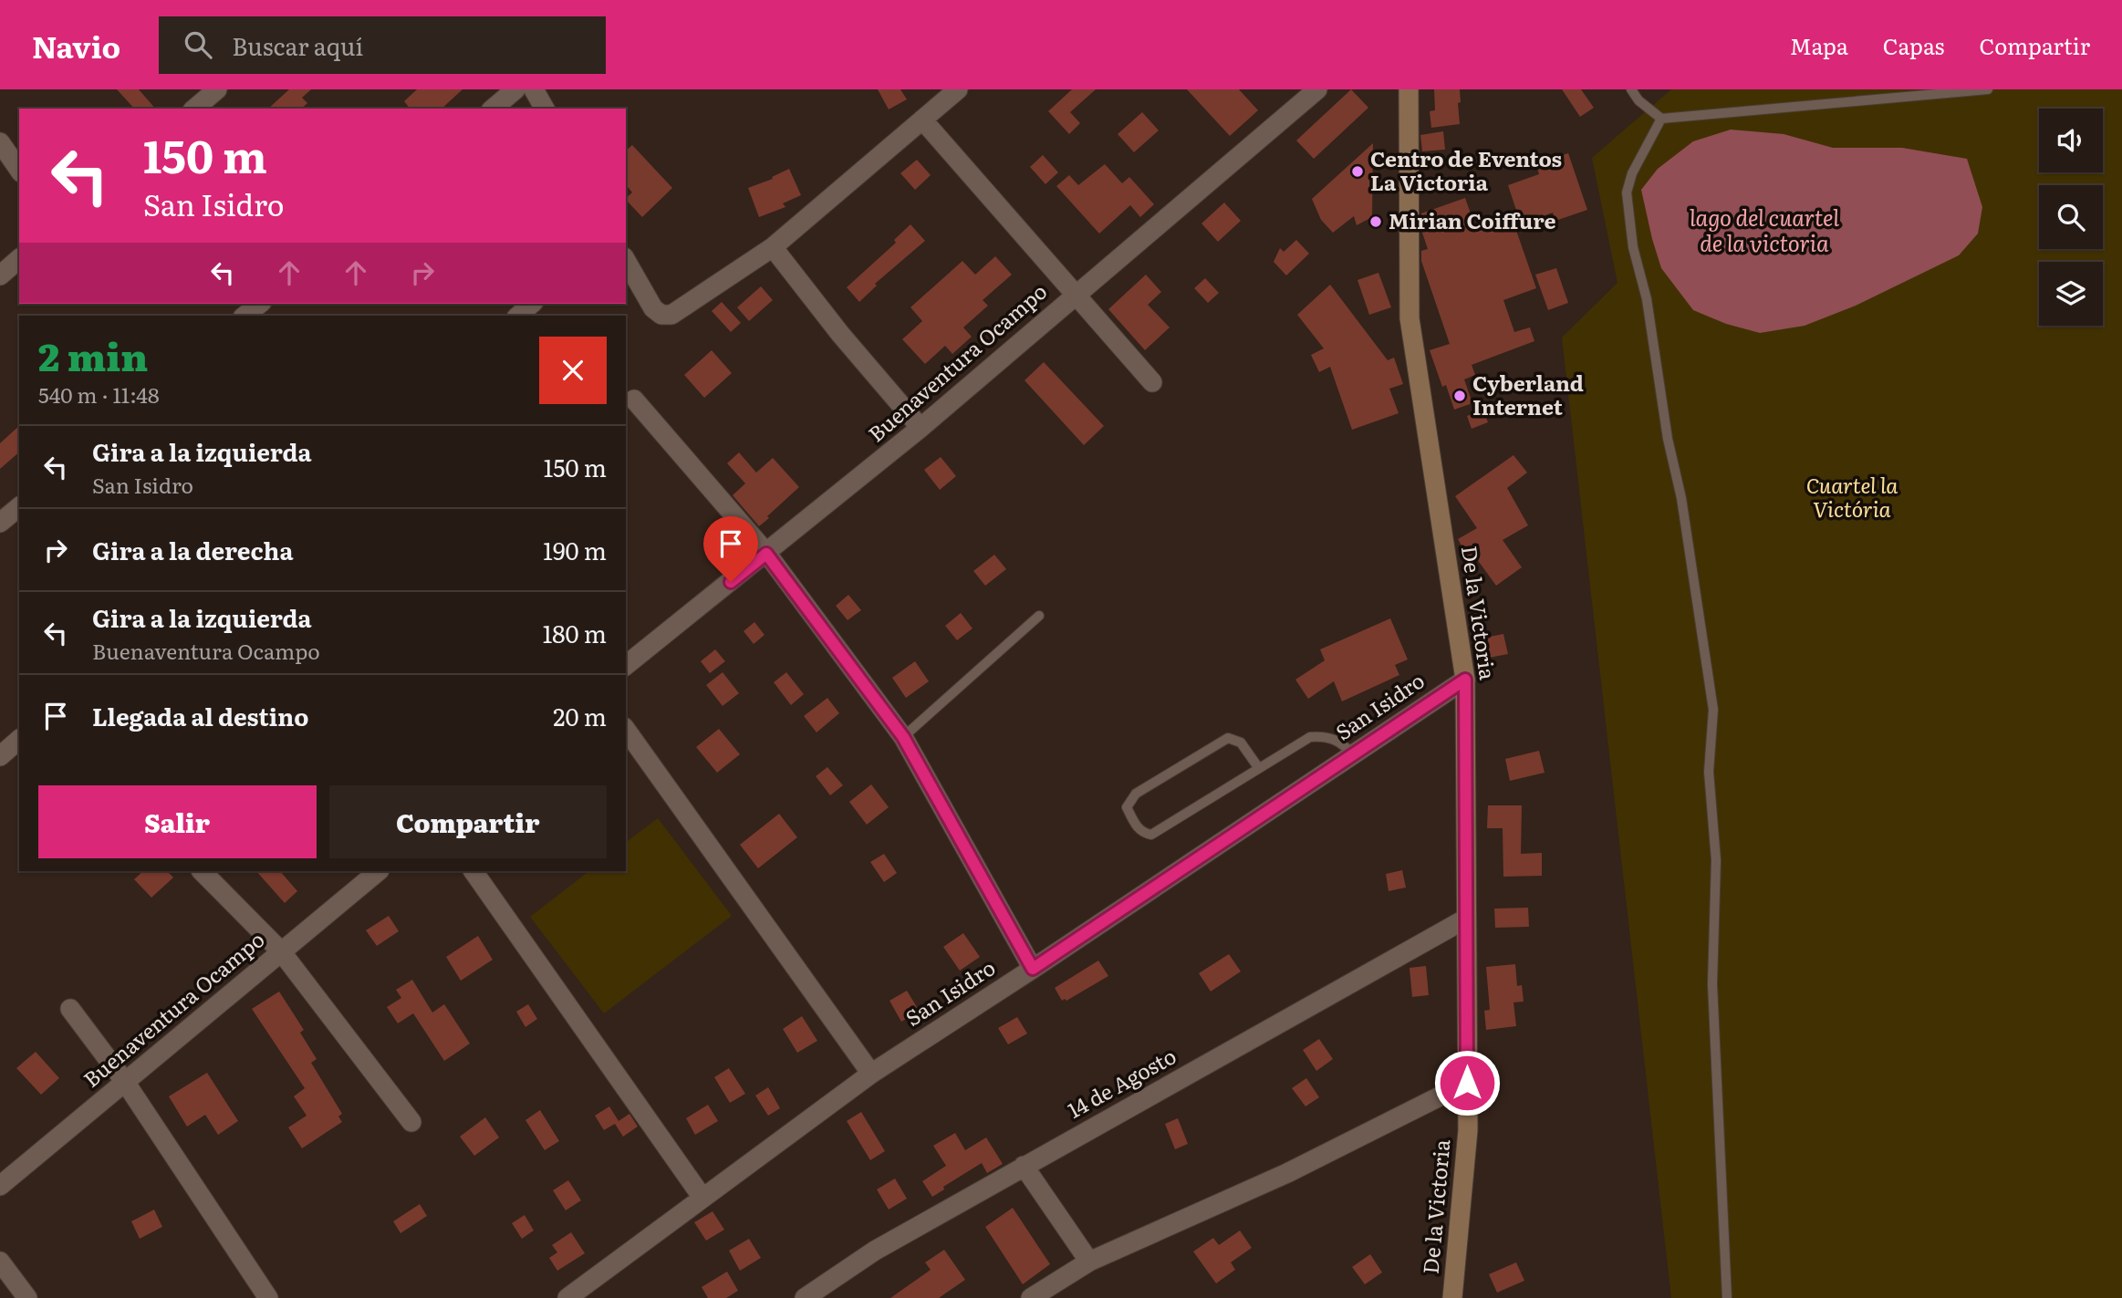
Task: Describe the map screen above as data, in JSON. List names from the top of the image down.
{
  "streets": {
    "main road": ["De la Victoria"],
    "street": ["Buenaventura Ocampo", "San Isidro", "14 de Agosto"]
  },
  "crossings": [
    ["De la Victoria", "San Isidro"],
    ["De la Victoria", "14 de Agosto"]
  ],
  "water": ["lago del cuartel de la victoria"],
  "parks": ["Cuartel la Victória"],
  "places": ["Centro de Eventos La Victoria", "Mirian Coiffure", "Cyberland Internet"],
  "page": {
    "header": "Navio",
    "search": "Buscar aquí",
    "nav": ["Mapa", "Capas", "Compartir"],
    "turn": ["150 m", "San Isidro"],
    "heading": ["2 min", "540 m · 11:48"],
    "list": [
      {
        "name": "Gira a la izquierda",
        "note": "San Isidro",
        "value": "150 m"
      },
      {
        "name": "Gira a la derecha",
        "value": "190 m"
      },
      {
        "name": "Gira a la izquierda",
        "note": "Buenaventura Ocampo",
        "value": "180 m"
      },
      {
        "name": "Llegada al destino",
        "value": "20 m"
      }
    ],
    "buttons": ["Salir", "Compartir"]
  }
}
